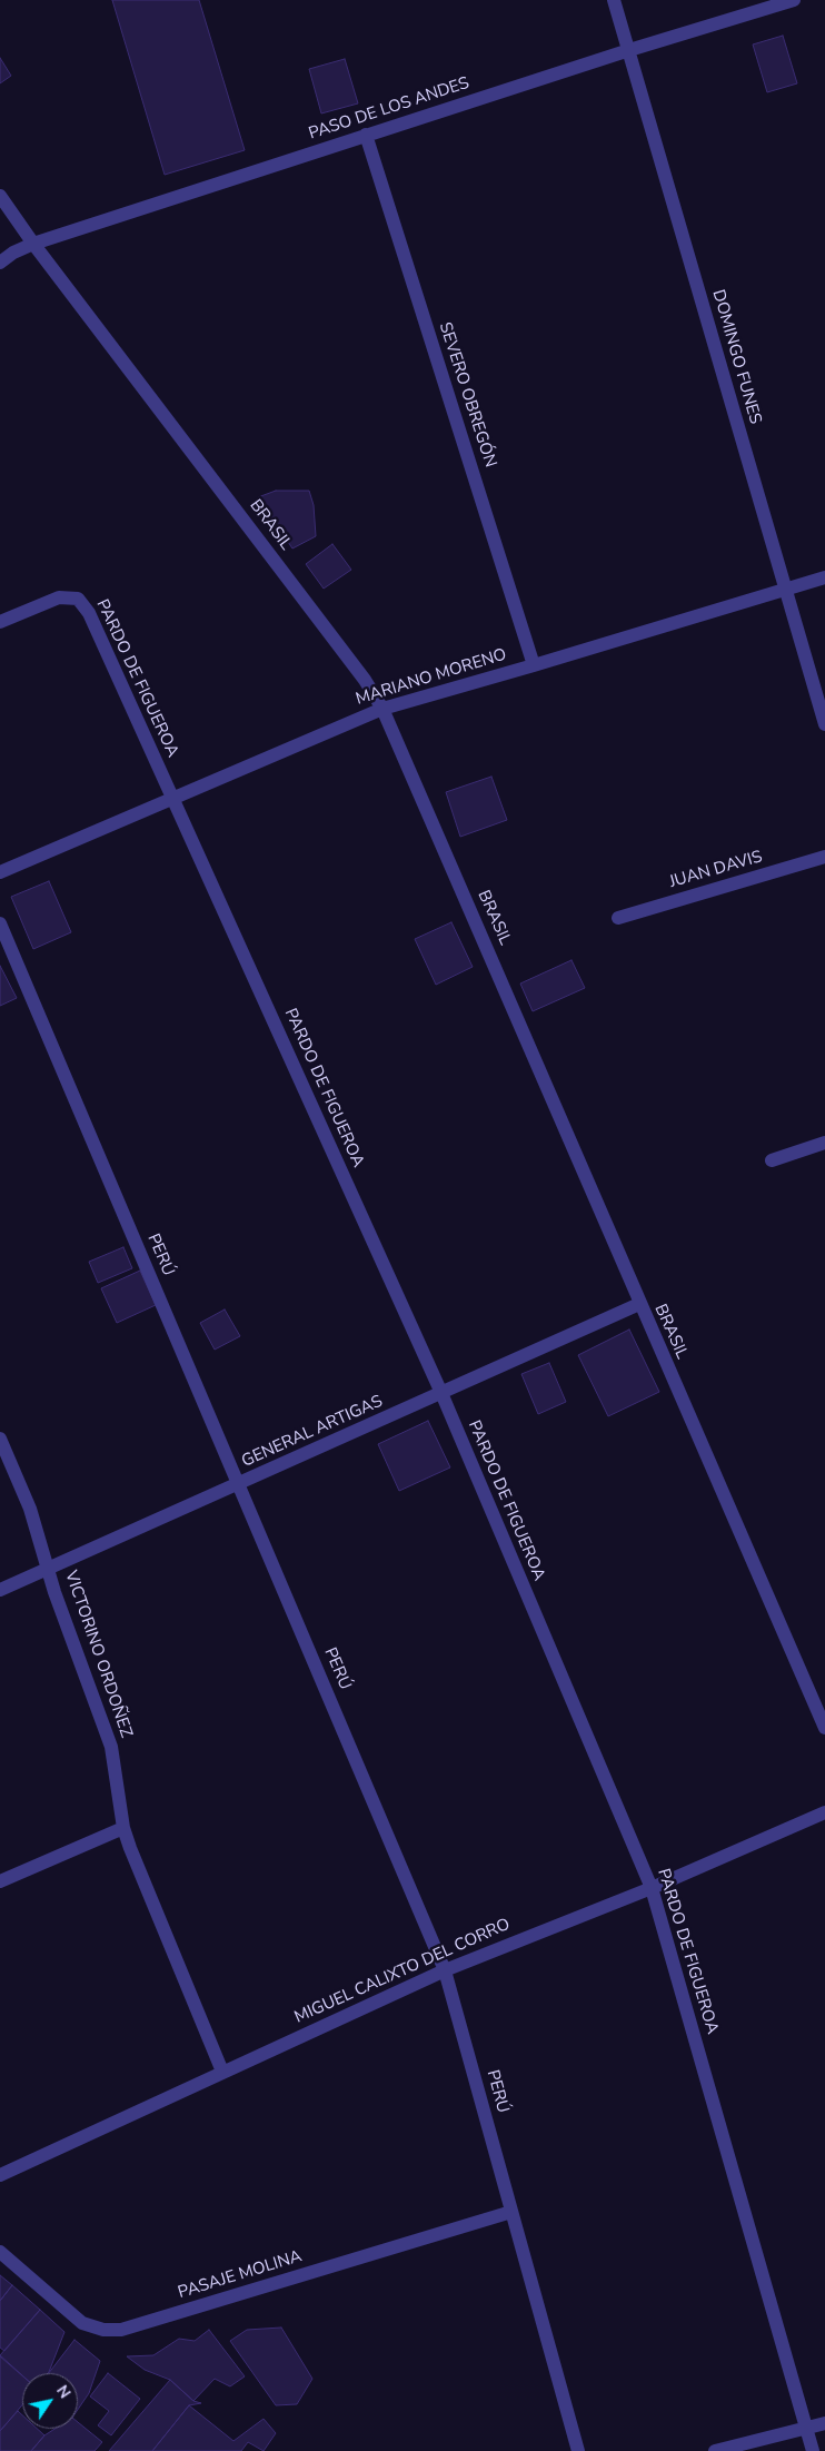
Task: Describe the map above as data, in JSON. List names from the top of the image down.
{
  "streets": {
    "street": [
      "PASO DE LOS ANDES",
      "DOMINGO FUNES",
      "SEVERO OBREGÓN",
      "BRASIL",
      "MARIANO MORENO",
      "PARDO DE FIGUEROA",
      "JUAN DAVIS",
      "PERÚ",
      "GENERAL ARTIGAS",
      "VICTORINO ORDOÑEZ",
      "MIGUEL CALIXTO DEL CORRO",
      "PASAJE MOLINA"
    ]
  },
  "crossings": [
    ["PASO DE LOS ANDES", "DOMINGO FUNES"],
    ["PASO DE LOS ANDES", "SEVERO OBREGÓN"],
    ["PASO DE LOS ANDES", "BRASIL"],
    ["DOMINGO FUNES", "MARIANO MORENO"],
    ["SEVERO OBREGÓN", "MARIANO MORENO"],
    ["BRASIL", "MARIANO MORENO"],
    ["BRASIL", "GENERAL ARTIGAS"],
    ["MARIANO MORENO", "PARDO DE FIGUEROA"],
    ["PARDO DE FIGUEROA", "GENERAL ARTIGAS"],
    ["PARDO DE FIGUEROA", "MIGUEL CALIXTO DEL CORRO"],
    ["PERÚ", "GENERAL ARTIGAS"],
    ["PERÚ", "MIGUEL CALIXTO DEL CORRO"],
    ["PERÚ", "PASAJE MOLINA"],
    ["GENERAL ARTIGAS", "VICTORINO ORDOÑEZ"],
    ["VICTORINO ORDOÑEZ", "MIGUEL CALIXTO DEL CORRO"]
  ],
  "north": "top right"
}
